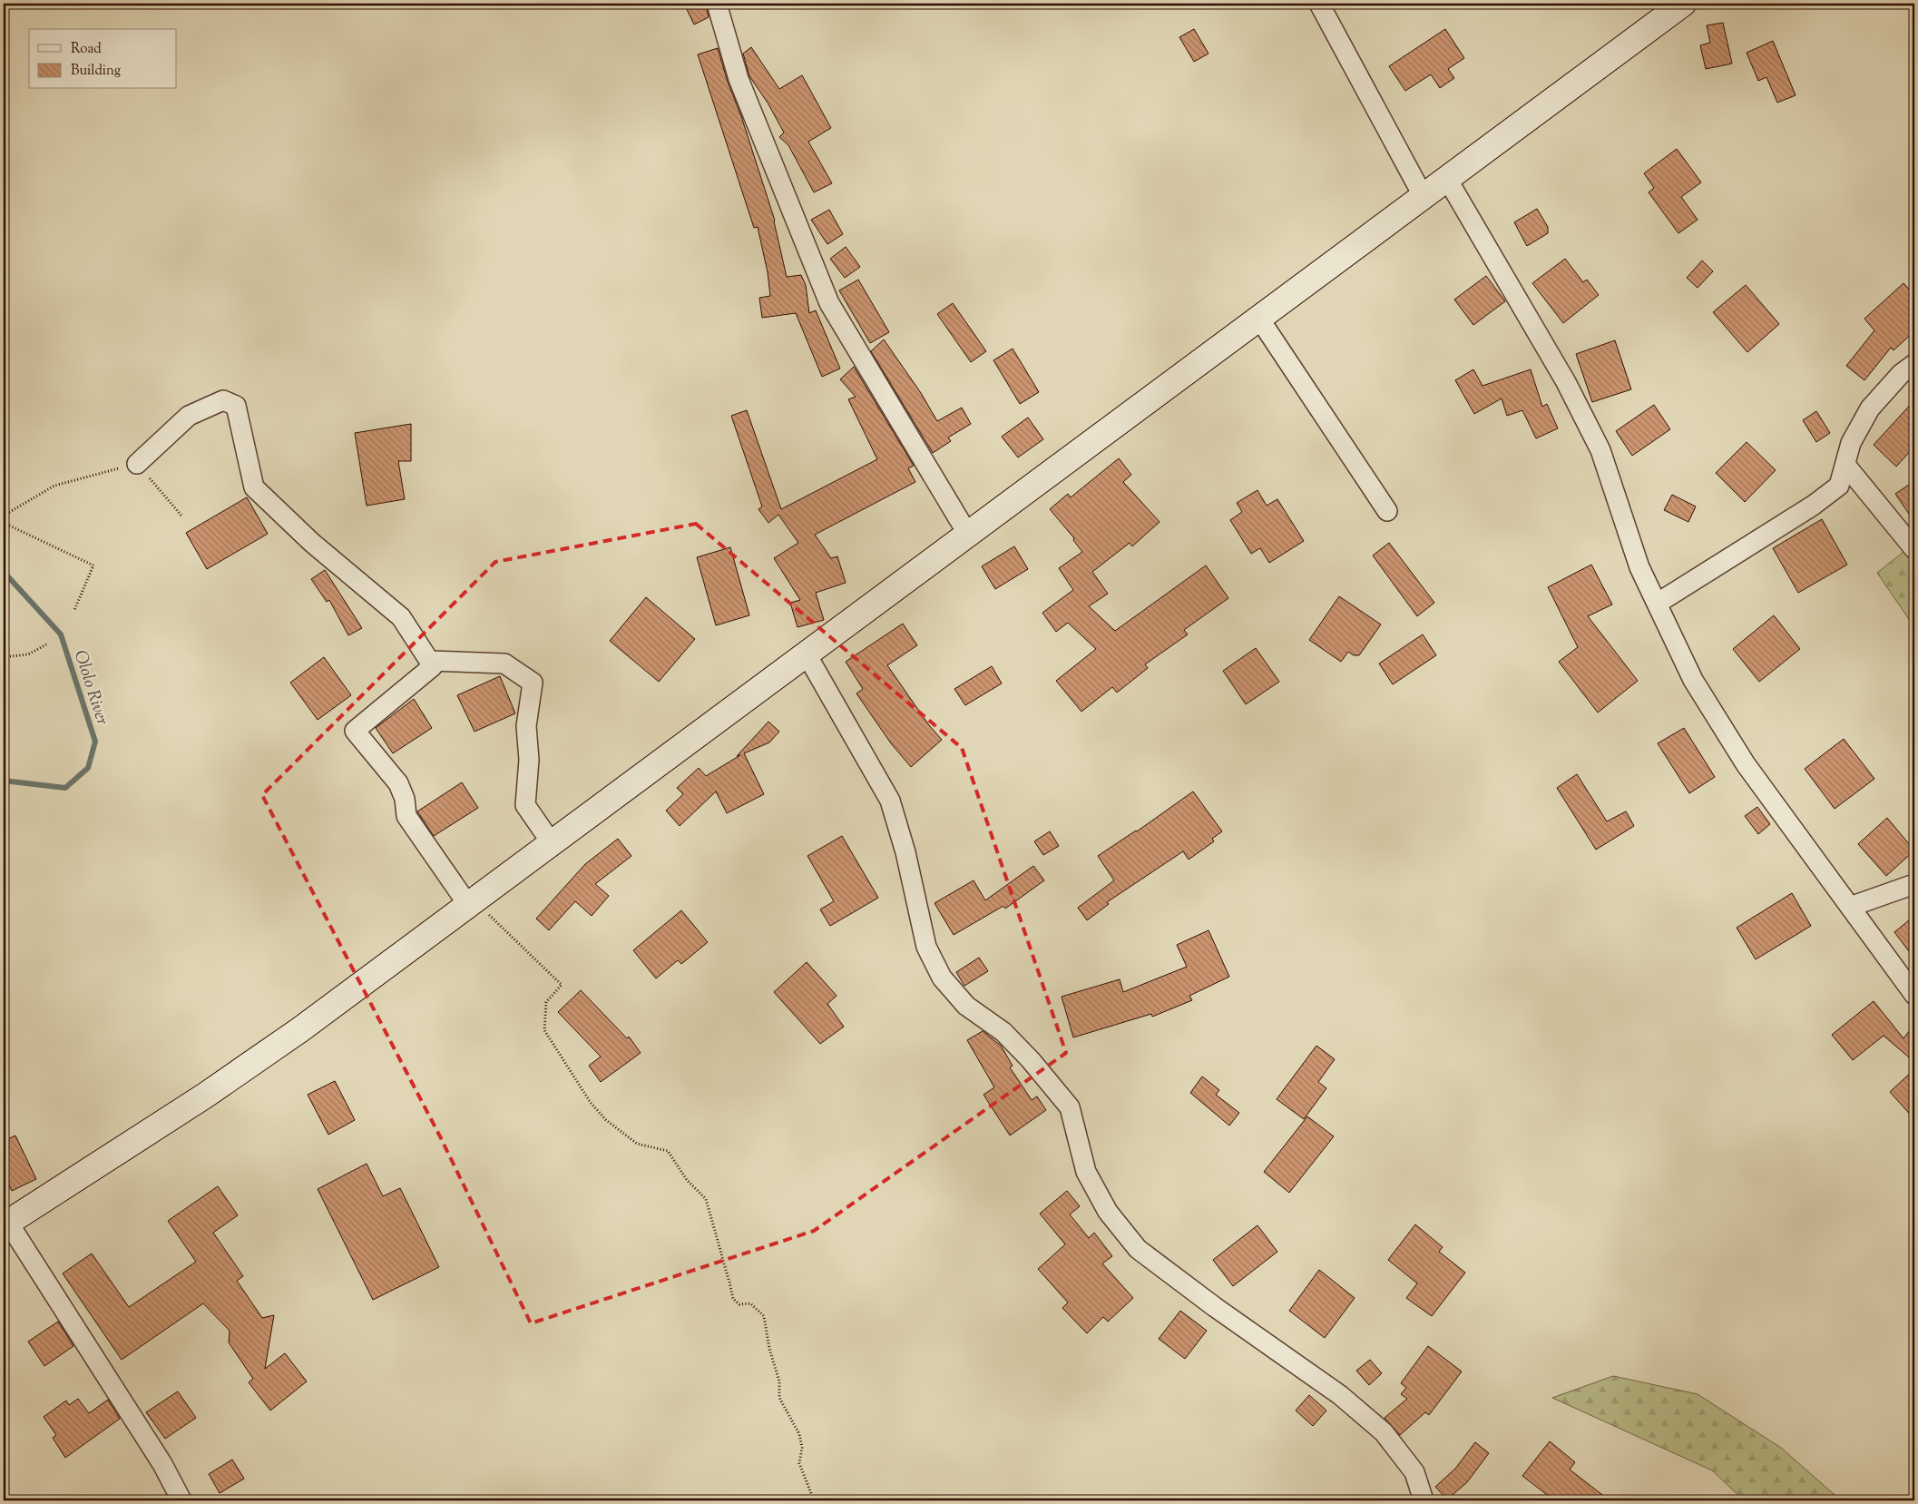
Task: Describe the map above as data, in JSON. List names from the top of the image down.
{
  "water": ["Ololo River"],
  "legend": ["Road", "Building"]
}
